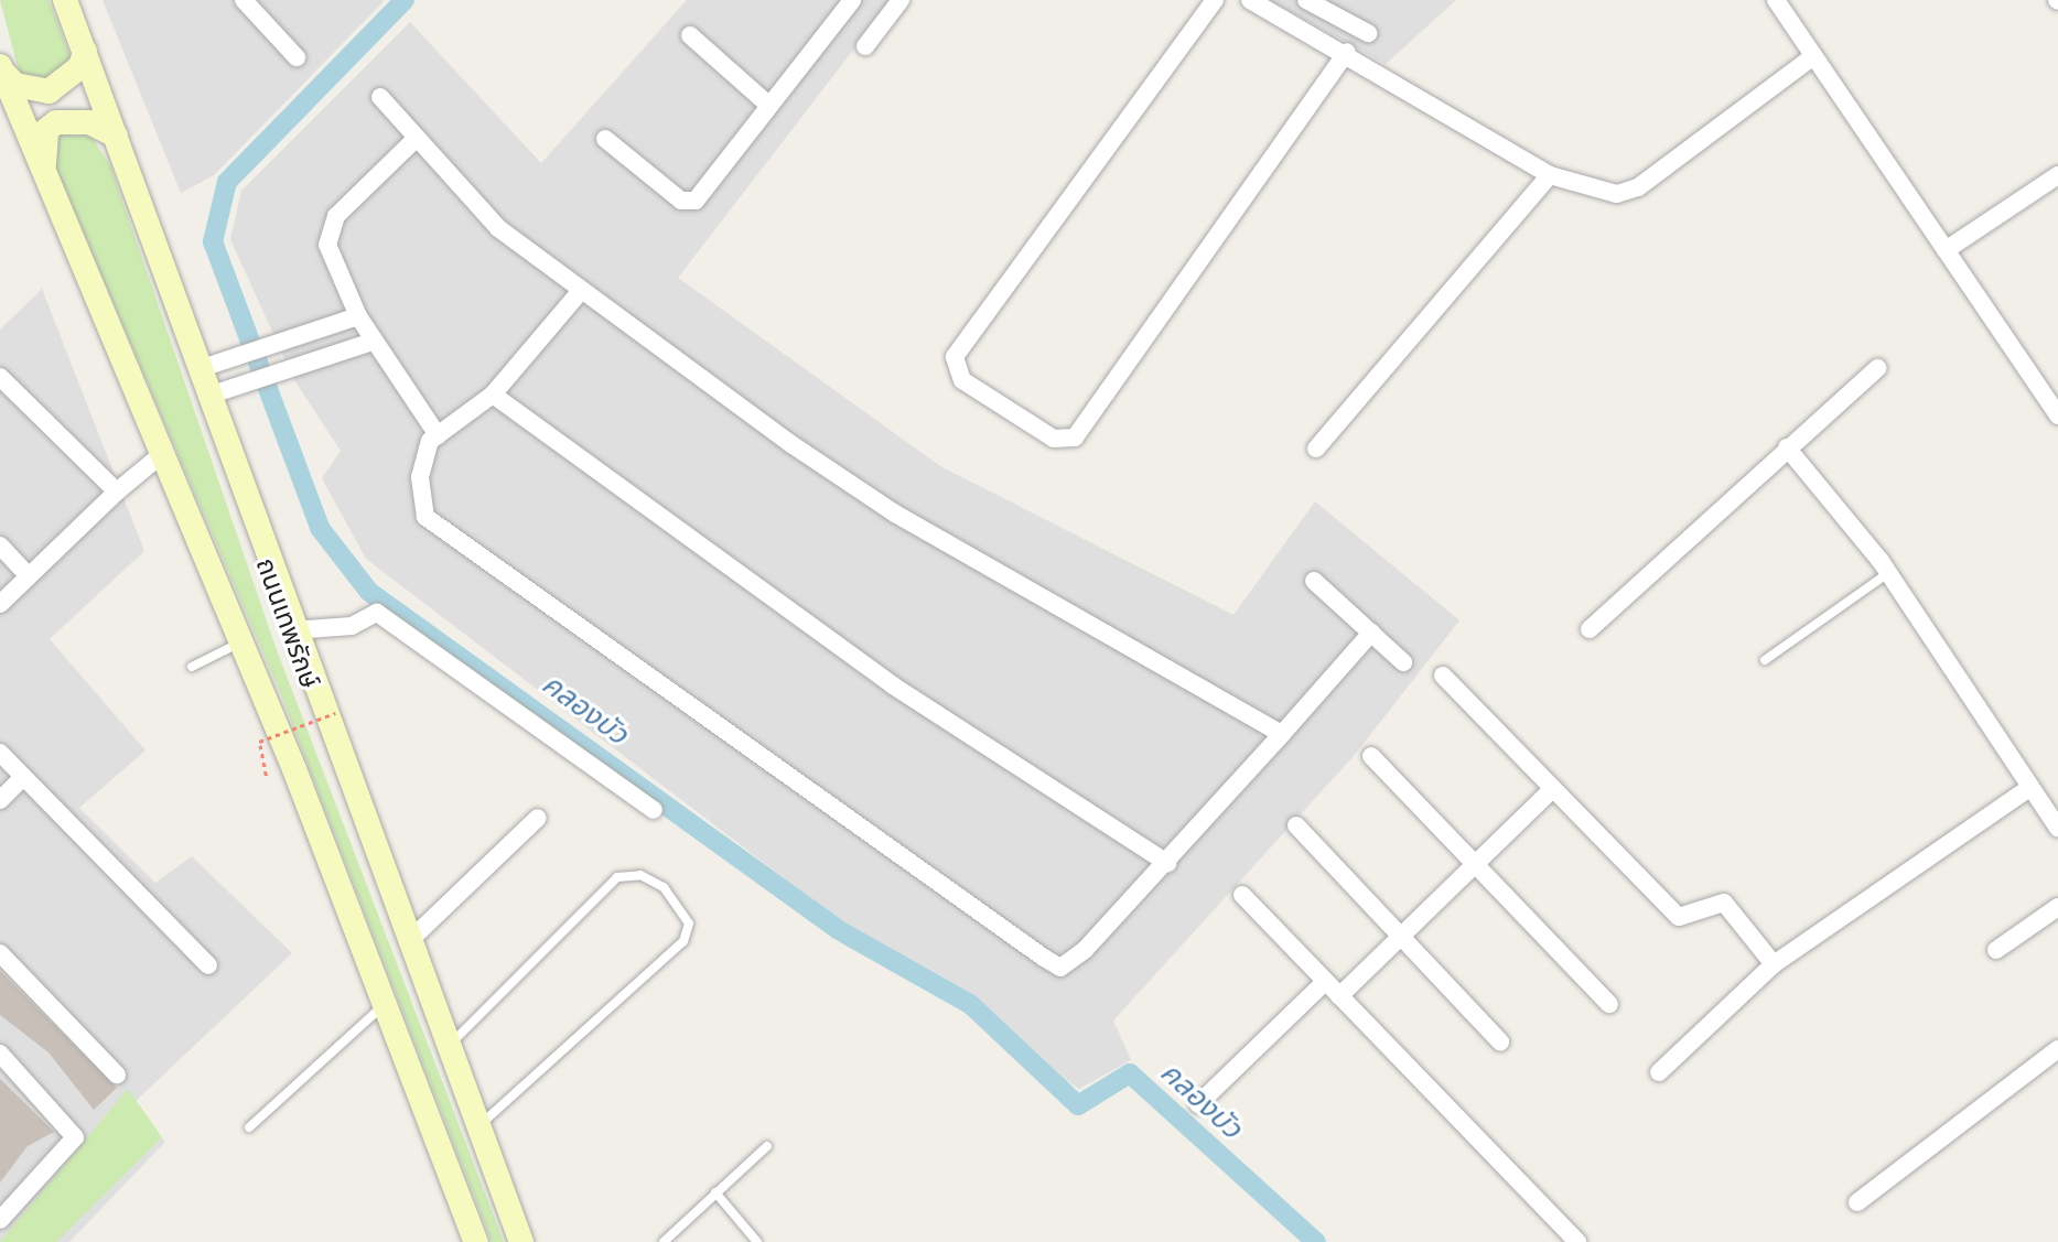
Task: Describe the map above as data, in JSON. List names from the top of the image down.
{
  "streets": {
    "main road": ["ถนนเทพรักษ์"]
  },
  "water": ["คลองบัว"]
}
